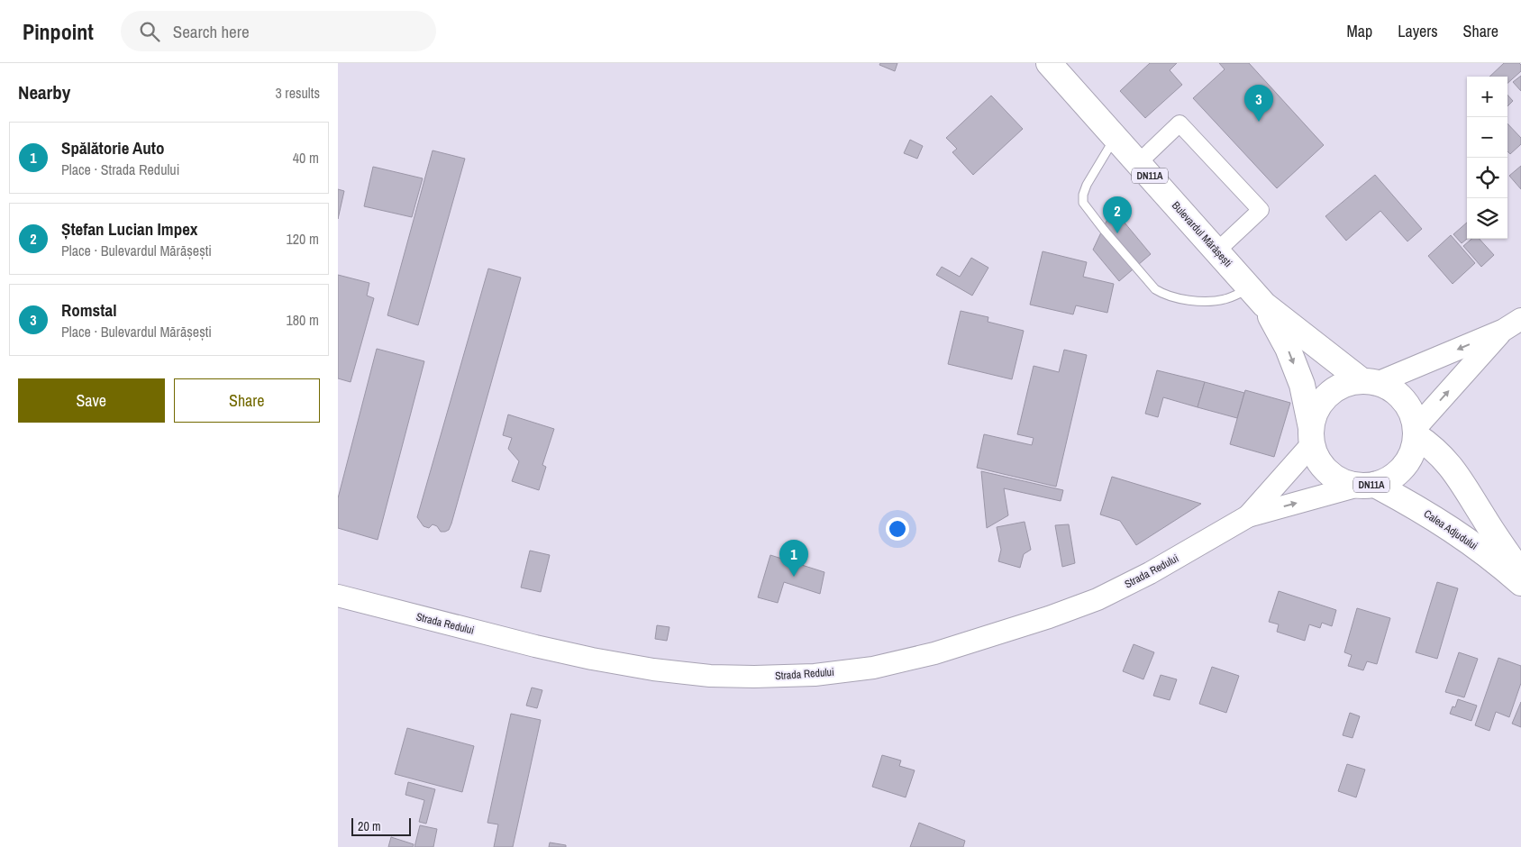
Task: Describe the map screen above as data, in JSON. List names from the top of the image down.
{
  "streets": {
    "main road": [
      "DN11A",
      "Bulevardul Mărășești",
      "Calea Adjudului",
      "Strada Redului"
    ]
  },
  "crossings": [
    ["DN11A", "Bulevardul Mărășești"],
    ["DN11A", "Calea Adjudului"],
    ["DN11A", "Strada Redului"],
    ["Bulevardul Mărășești", "Calea Adjudului"],
    ["Bulevardul Mărășești", "Strada Redului"],
    ["Calea Adjudului", "Strada Redului"]
  ],
  "scale_bar": "20 m",
  "page": {
    "header": "Pinpoint",
    "search": "Search here",
    "nav": ["Map", "Layers", "Share"],
    "heading": ["Nearby", "3 results"],
    "map_buttons": ["+", "−"],
    "pins": ["3", "2", "1"],
    "list": [
      {
        "mark": "1",
        "name": "Spălătorie Auto",
        "note": "Place · Strada Redului",
        "value": "40 m"
      },
      {
        "mark": "2",
        "name": "Ștefan Lucian Impex",
        "note": "Place · Bulevardul Mărășești",
        "value": "120 m"
      },
      {
        "mark": "3",
        "name": "Romstal",
        "note": "Place · Bulevardul Mărășești",
        "value": "180 m"
      }
    ],
    "buttons": ["Save", "Share"],
    "scale": "20 m"
  }
}
